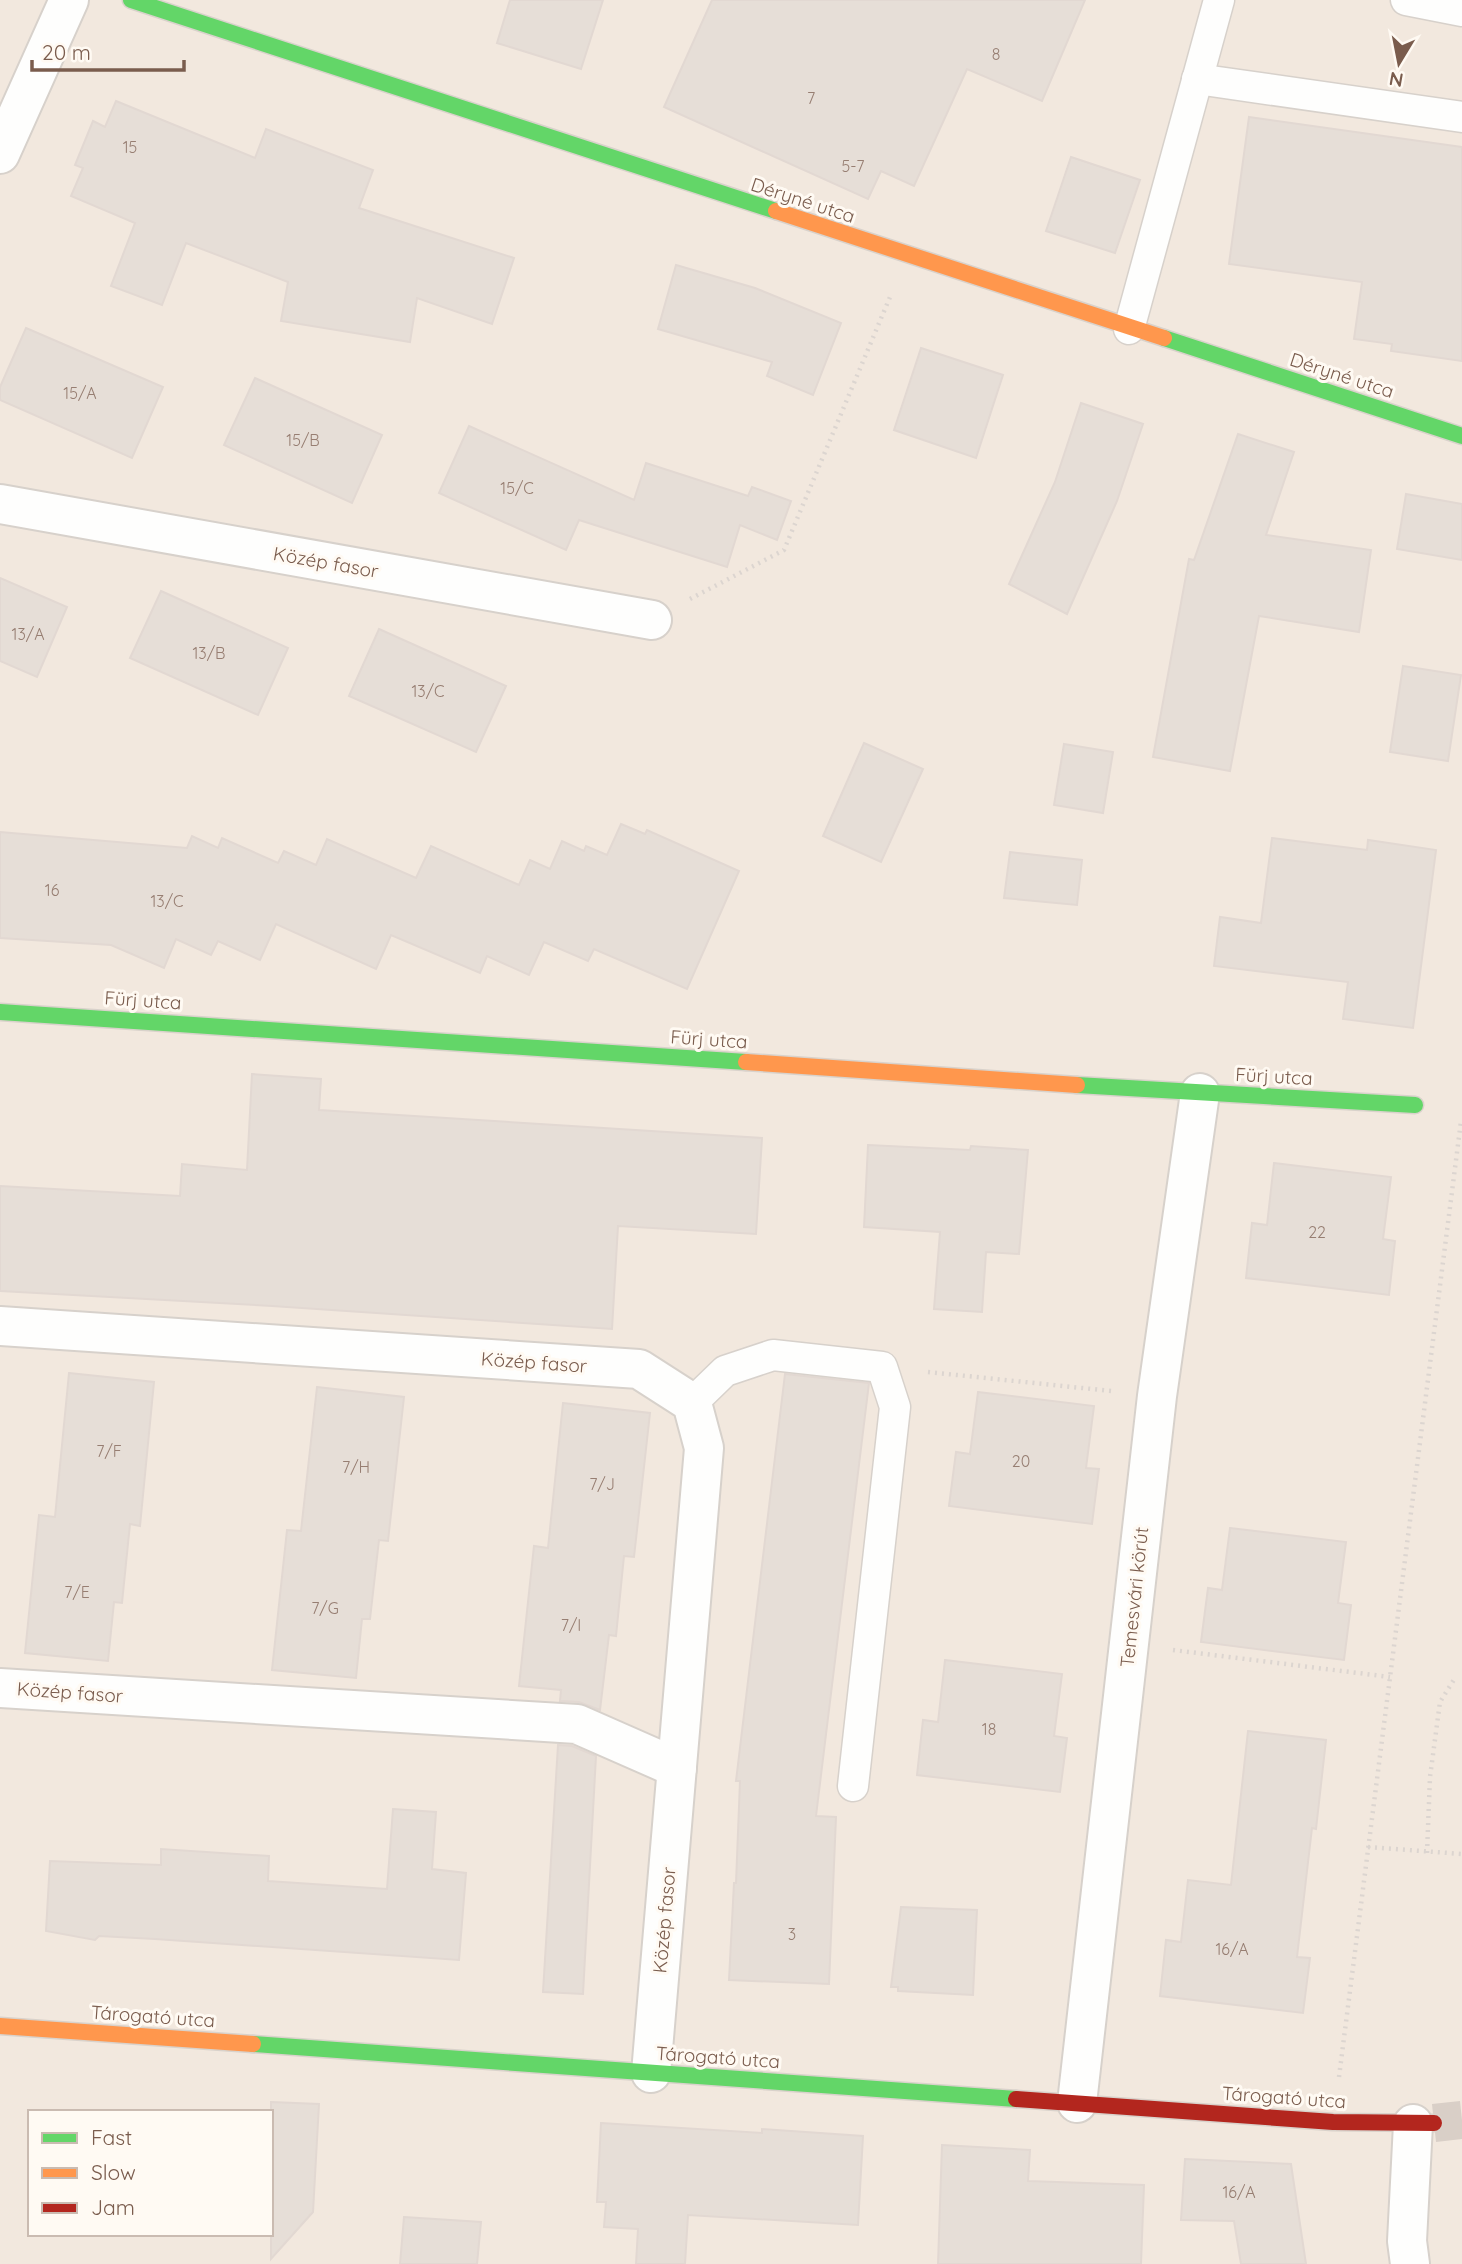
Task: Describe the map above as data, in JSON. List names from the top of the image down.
{
  "streets": {
    "street": [
      "Déryné utca",
      "Közép fasor",
      "Fürj utca",
      "Temesvári körút",
      "Tárogató utca"
    ]
  },
  "crossings": [
    ["Közép fasor", "Tárogató utca"],
    ["Fürj utca", "Temesvári körút"],
    ["Temesvári körút", "Tárogató utca"]
  ],
  "house_numbers": [
    "8",
    "7",
    "15",
    "5-7",
    "15/A",
    "15/B",
    "15/C",
    "13/A",
    "13/B",
    "13/C",
    "16",
    "13/C",
    "22",
    "7/F",
    "20",
    "7/H",
    "7/J",
    "7/E",
    "7/G",
    "7/I",
    "18",
    "3",
    "16/A",
    "16/A"
  ],
  "legend": ["Fast", "Slow", "Jam"],
  "scale_bar": "20 m",
  "north": "bottom"
}
